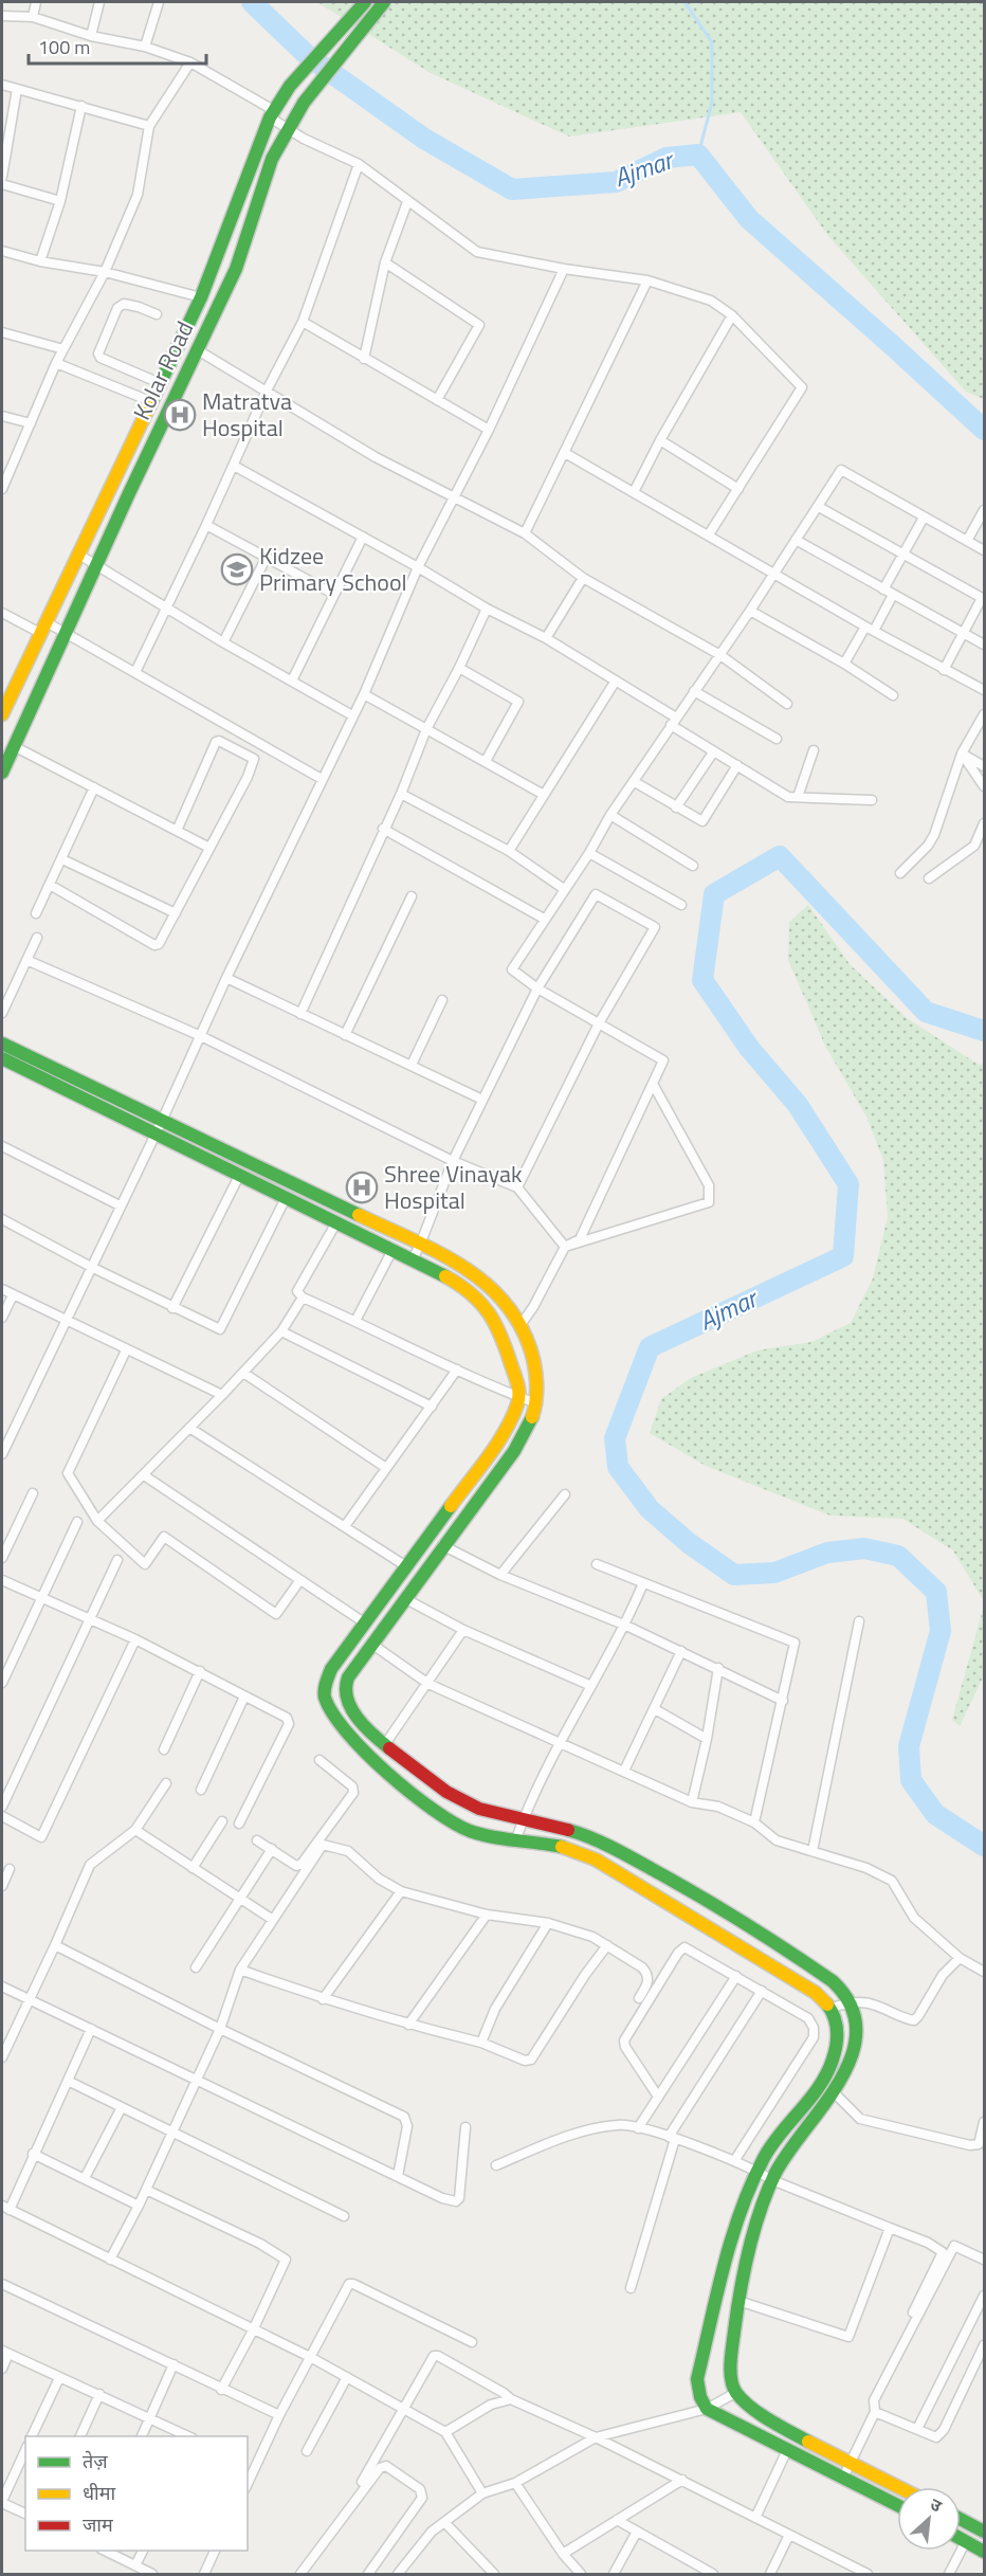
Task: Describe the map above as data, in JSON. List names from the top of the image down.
{
  "streets": {
    "street": ["Kolar Road"]
  },
  "water": ["Ajmar"],
  "places": {
    "hospital": ["Matratva Hospital", "Shree Vinayak Hospital"],
    "school or university": ["Kidzee Primary School"]
  },
  "legend": ["तेज़", "धीमा", "जाम"],
  "scale_bar": "100 m",
  "north": "top right"
}
